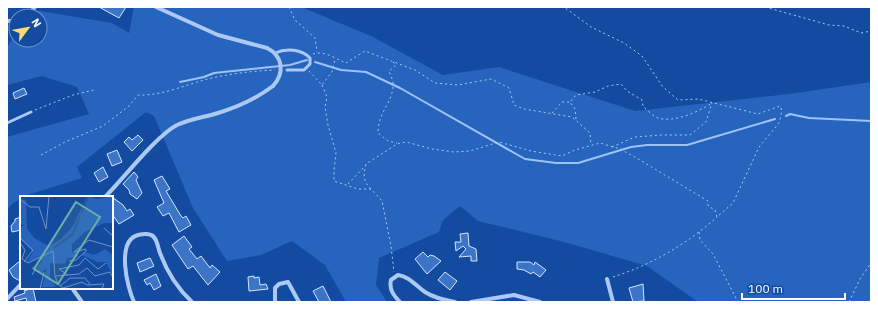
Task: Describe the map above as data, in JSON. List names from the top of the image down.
{
  "scale_bar": "100 m",
  "north": "top right"
}
